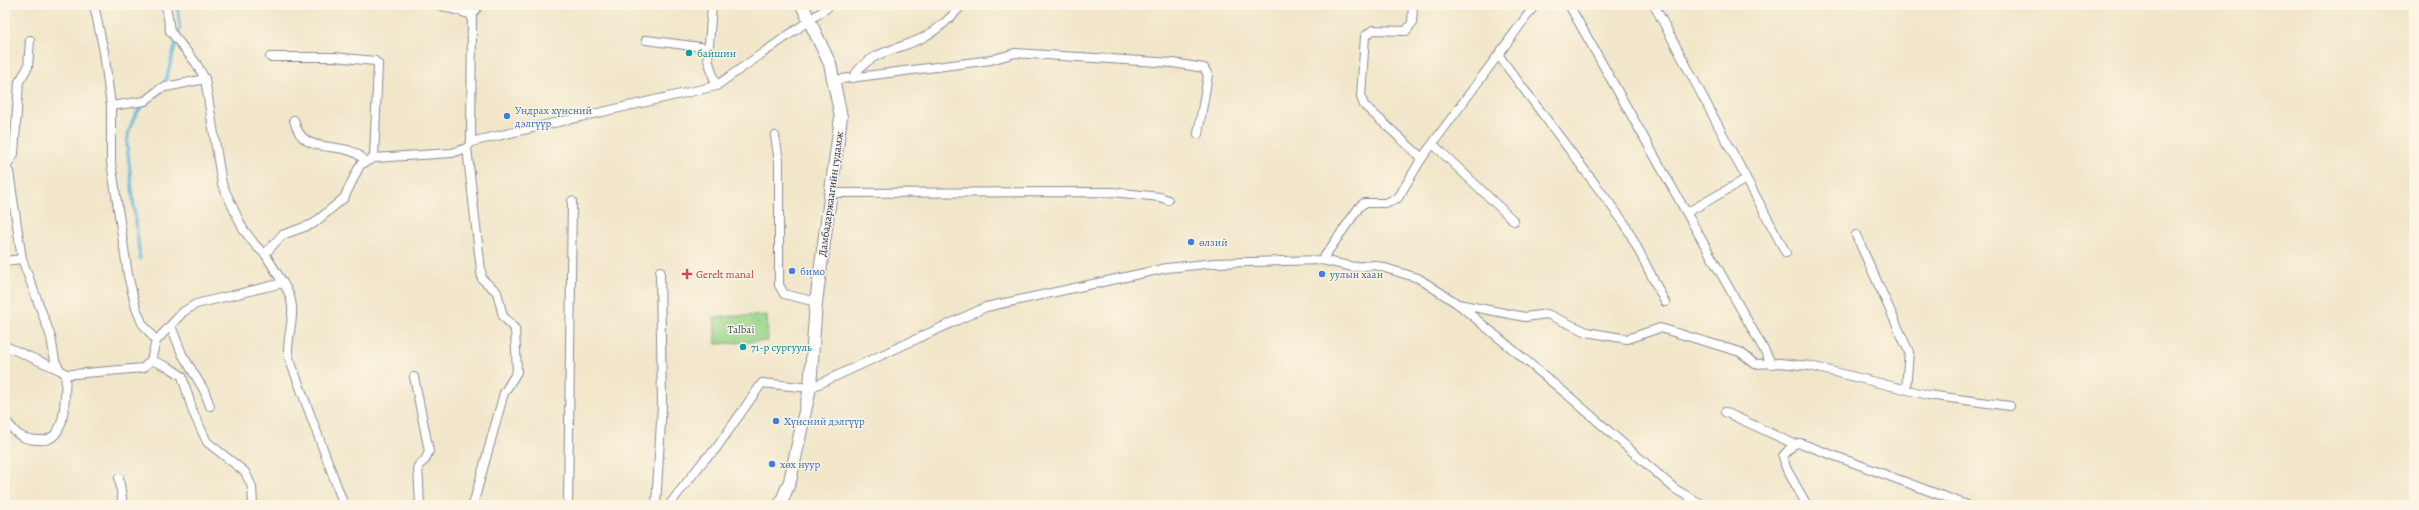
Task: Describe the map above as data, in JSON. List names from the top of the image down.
{
  "streets": {
    "main road": ["Дамбадаржаагийн гудамж"]
  },
  "parks": ["Talbai"],
  "places": {
    "other": [
      "байшин",
      "Ундрах хүнсний дэлгүүр",
      "өлзий",
      "бимо",
      "уулын хаан",
      "71-р сургууль",
      "Хүнсний дэлгүүр",
      "хөх нуур"
    ],
    "health": ["Gerelt manal"]
  }
}
